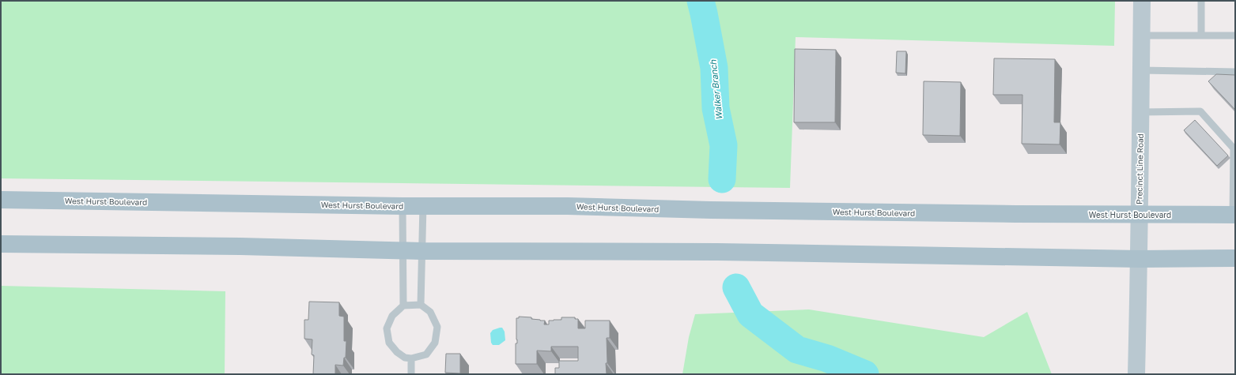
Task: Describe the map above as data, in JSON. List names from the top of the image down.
{
  "streets": {
    "main road": ["Precinct Line Road", "West Hurst Boulevard"]
  },
  "crossings": [
    ["Precinct Line Road", "West Hurst Boulevard"]
  ],
  "water": ["Walker Branch"]
}
